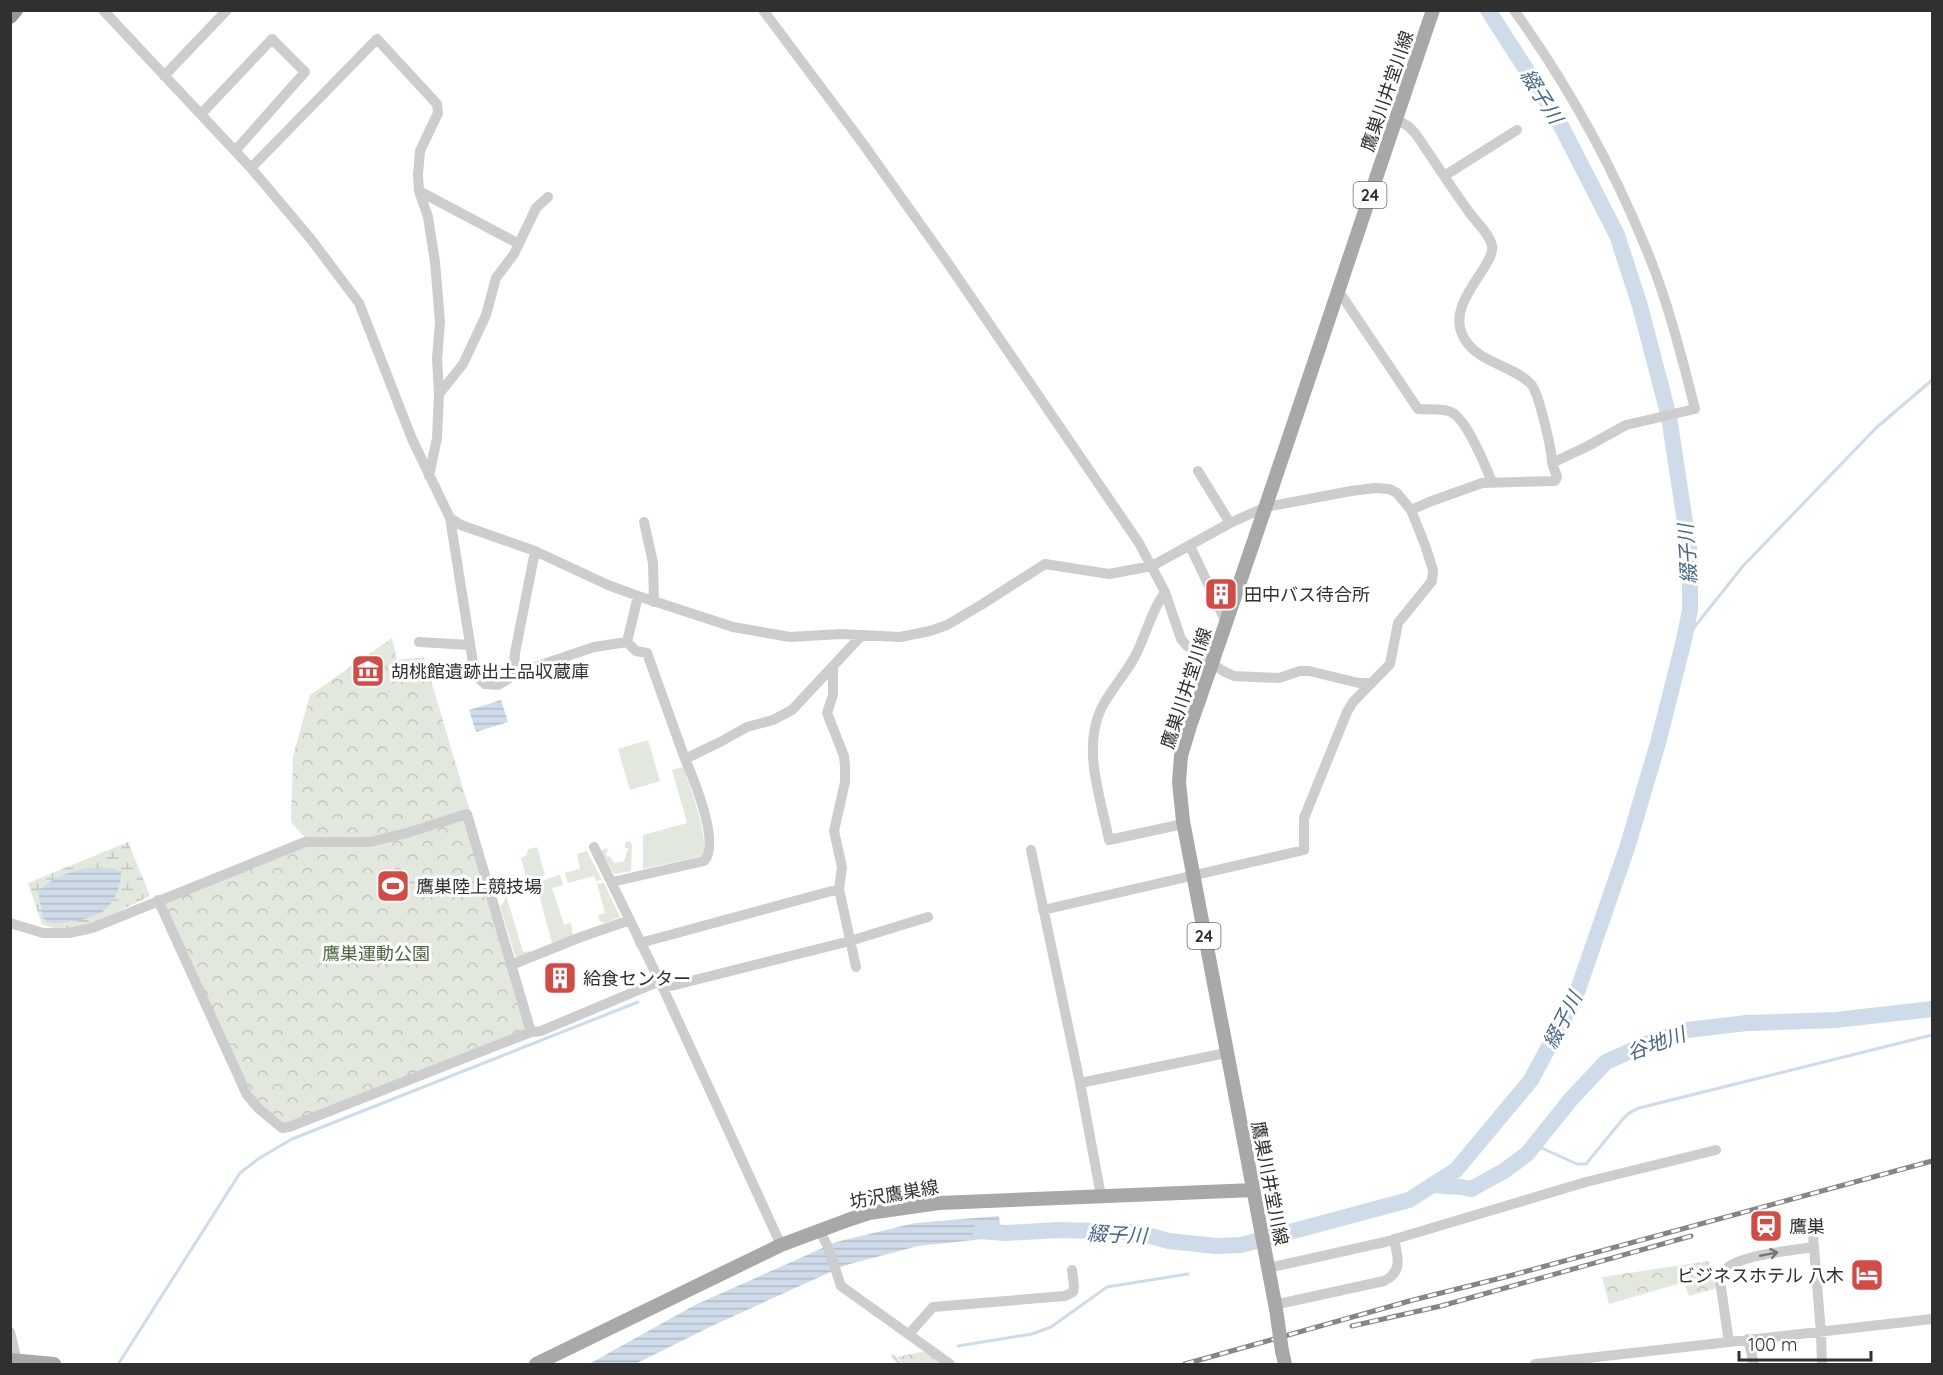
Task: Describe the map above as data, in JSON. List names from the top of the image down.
{
  "streets": {
    "main road": ["鷹巣川井堂川線", "24", "坊沢鷹巣線"]
  },
  "crossings": [
    ["鷹巣川井堂川線", "坊沢鷹巣線"]
  ],
  "water": ["綴子川", "谷地川"],
  "parks": ["鷹巣運動公園"],
  "places": {
    "building": ["田中バス待合所", "給食センター"],
    "museum": ["胡桃館遺跡出土品収蔵庫"],
    "sports": ["鷹巣陸上競技場"],
    "station": ["鷹巣"],
    "hotel": ["ビジネスホテル 八木"]
  },
  "scale_bar": "100 m"
}
